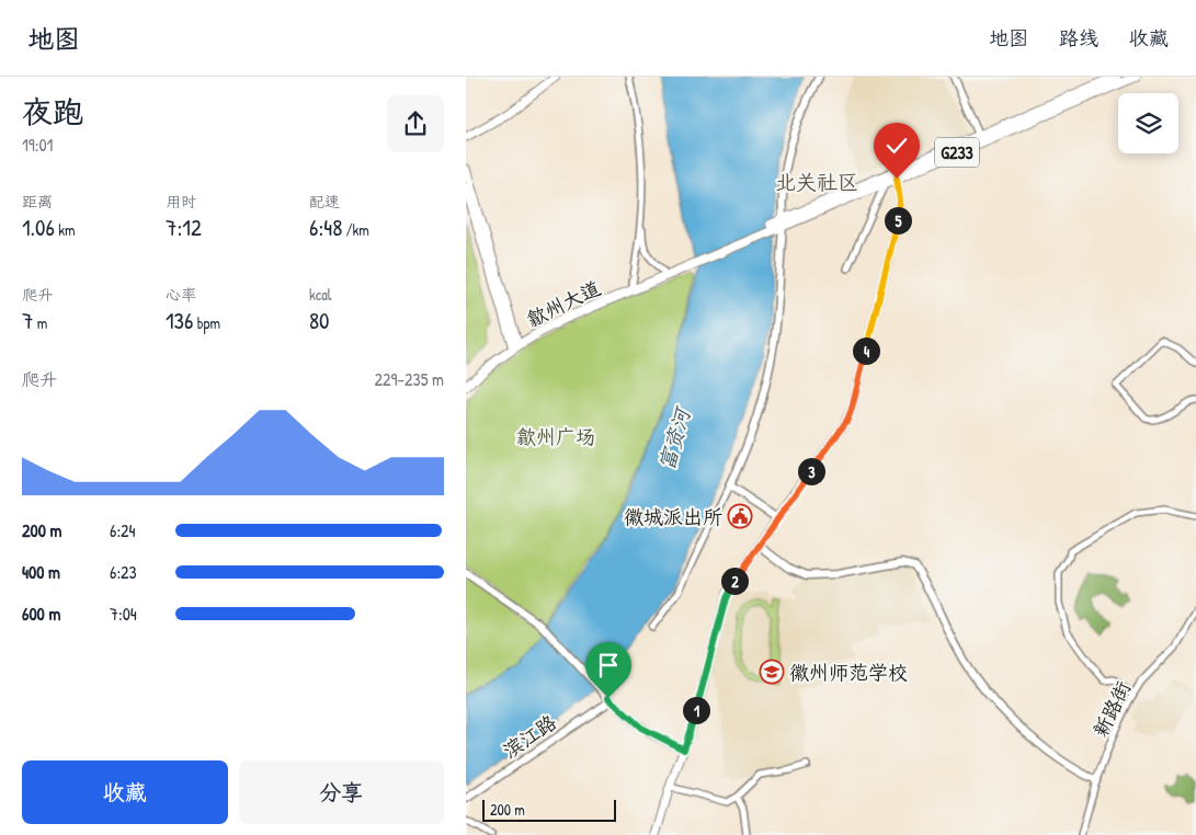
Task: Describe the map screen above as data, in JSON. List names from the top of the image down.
{
  "streets": {
    "highway": ["G233", "歙州大道"],
    "street": ["新路街", "滨江路"]
  },
  "crossings": [
    ["G233", "歙州大道"]
  ],
  "districts": ["北关社区"],
  "water": ["富资河"],
  "parks": ["歙州广场"],
  "places": {
    "public building": ["徽城派出所"],
    "school or university": ["徽州师范学校"]
  },
  "scale_bar": "200 m",
  "page": {
    "header": "地图",
    "nav": ["地图", "路线", "收藏"],
    "heading": ["夜跑", "19:01"],
    "stats": [
      ["距离", "1.06 km"],
      ["用时", "7:12"],
      ["配速", "6:48 /km"],
      ["爬升", "7 m"],
      ["心率", "136 bpm"],
      ["kcal", "80"]
    ],
    "pins": [
      "5",
      "4",
      "3",
      "2",
      "1"
    ],
    "chart": ["爬升", "229–235 m"],
    "list": [
      {
        "name": "200 m",
        "note": "6:24"
      },
      {
        "name": "400 m",
        "note": "6:23"
      },
      {
        "name": "600 m",
        "note": "7:04"
      }
    ],
    "buttons": ["收藏", "分享"],
    "scale": "200 m"
  }
}
